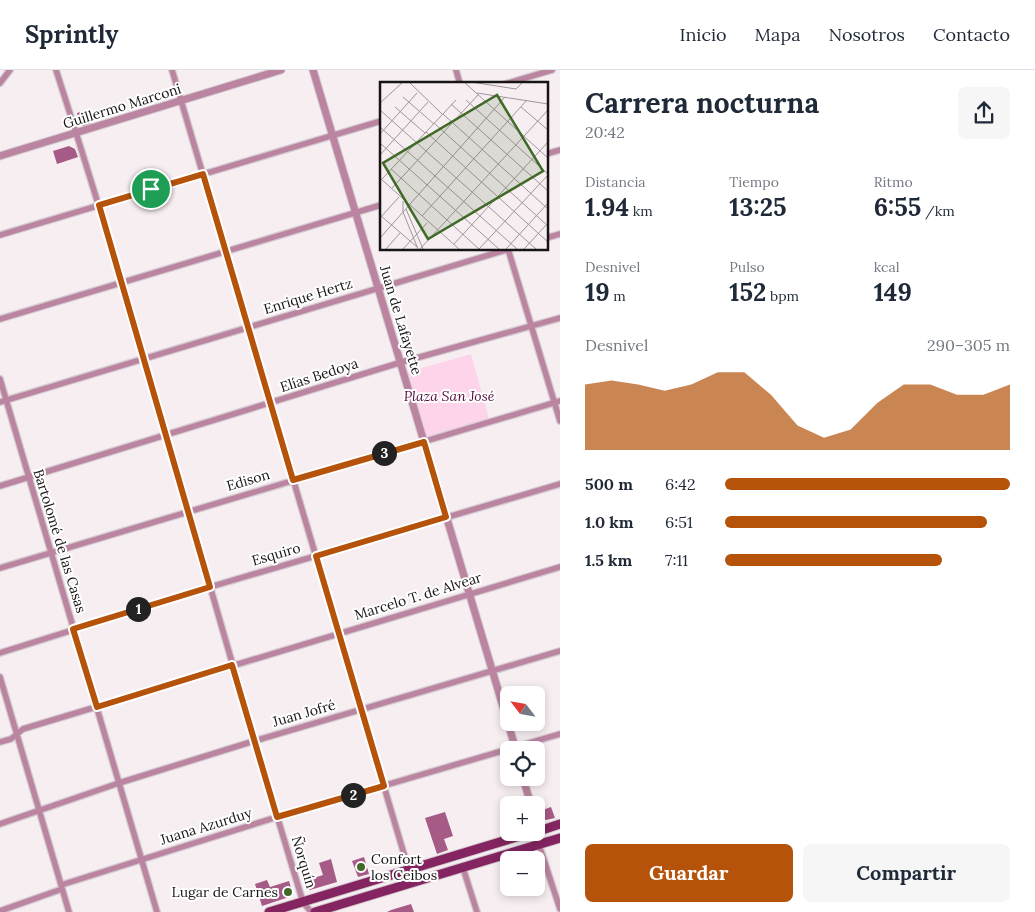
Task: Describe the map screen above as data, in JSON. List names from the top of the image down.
{
  "streets": {
    "street": [
      "Guillermo Marconi",
      "Enrique Hertz",
      "Juan de Lafayette",
      "Elías Bedoya",
      "Edison",
      "Bartolomé de las Casas",
      "Esquiro",
      "Marcelo T. de Alvear",
      "Juan Jofré",
      "Juana Azurduy",
      "Ñorquín"
    ]
  },
  "crossings": [
    ["Guillermo Marconi", "Ñorquín"],
    ["Enrique Hertz", "Juan de Lafayette"],
    ["Enrique Hertz", "Bartolomé de las Casas"],
    ["Enrique Hertz", "Ñorquín"],
    ["Juan de Lafayette", "Elías Bedoya"],
    ["Juan de Lafayette", "Edison"],
    ["Juan de Lafayette", "Esquiro"],
    ["Juan de Lafayette", "Marcelo T. de Alvear"],
    ["Juan de Lafayette", "Juan Jofré"],
    ["Elías Bedoya", "Bartolomé de las Casas"],
    ["Elías Bedoya", "Ñorquín"],
    ["Edison", "Bartolomé de las Casas"],
    ["Edison", "Ñorquín"],
    ["Bartolomé de las Casas", "Esquiro"],
    ["Bartolomé de las Casas", "Marcelo T. de Alvear"],
    ["Bartolomé de las Casas", "Juan Jofré"],
    ["Bartolomé de las Casas", "Juana Azurduy"],
    ["Esquiro", "Ñorquín"],
    ["Marcelo T. de Alvear", "Ñorquín"],
    ["Juan Jofré", "Ñorquín"],
    ["Juana Azurduy", "Ñorquín"]
  ],
  "parks": ["Plaza San José"],
  "places": ["Confort los Ceibos", "Lugar de Carnes"],
  "north": "top left",
  "page": {
    "header": "Sprintly",
    "nav": [
      "Inicio",
      "Mapa",
      "Nosotros",
      "Contacto"
    ],
    "heading": ["Carrera nocturna", "20:42"],
    "stats": [
      ["Distancia", "1.94 km"],
      ["Tiempo", "13:25"],
      ["Ritmo", "6:55 /km"],
      ["Desnivel", "19 m"],
      ["Pulso", "152 bpm"],
      ["kcal", "149"]
    ],
    "chart": ["Desnivel", "290–305 m"],
    "pins": ["3", "1", "2"],
    "list": [
      {
        "name": "500 m",
        "note": "6:42"
      },
      {
        "name": "1.0 km",
        "note": "6:51"
      },
      {
        "name": "1.5 km",
        "note": "7:11"
      }
    ],
    "map_buttons": ["+", "−"],
    "buttons": ["Guardar", "Compartir"]
  }
}
